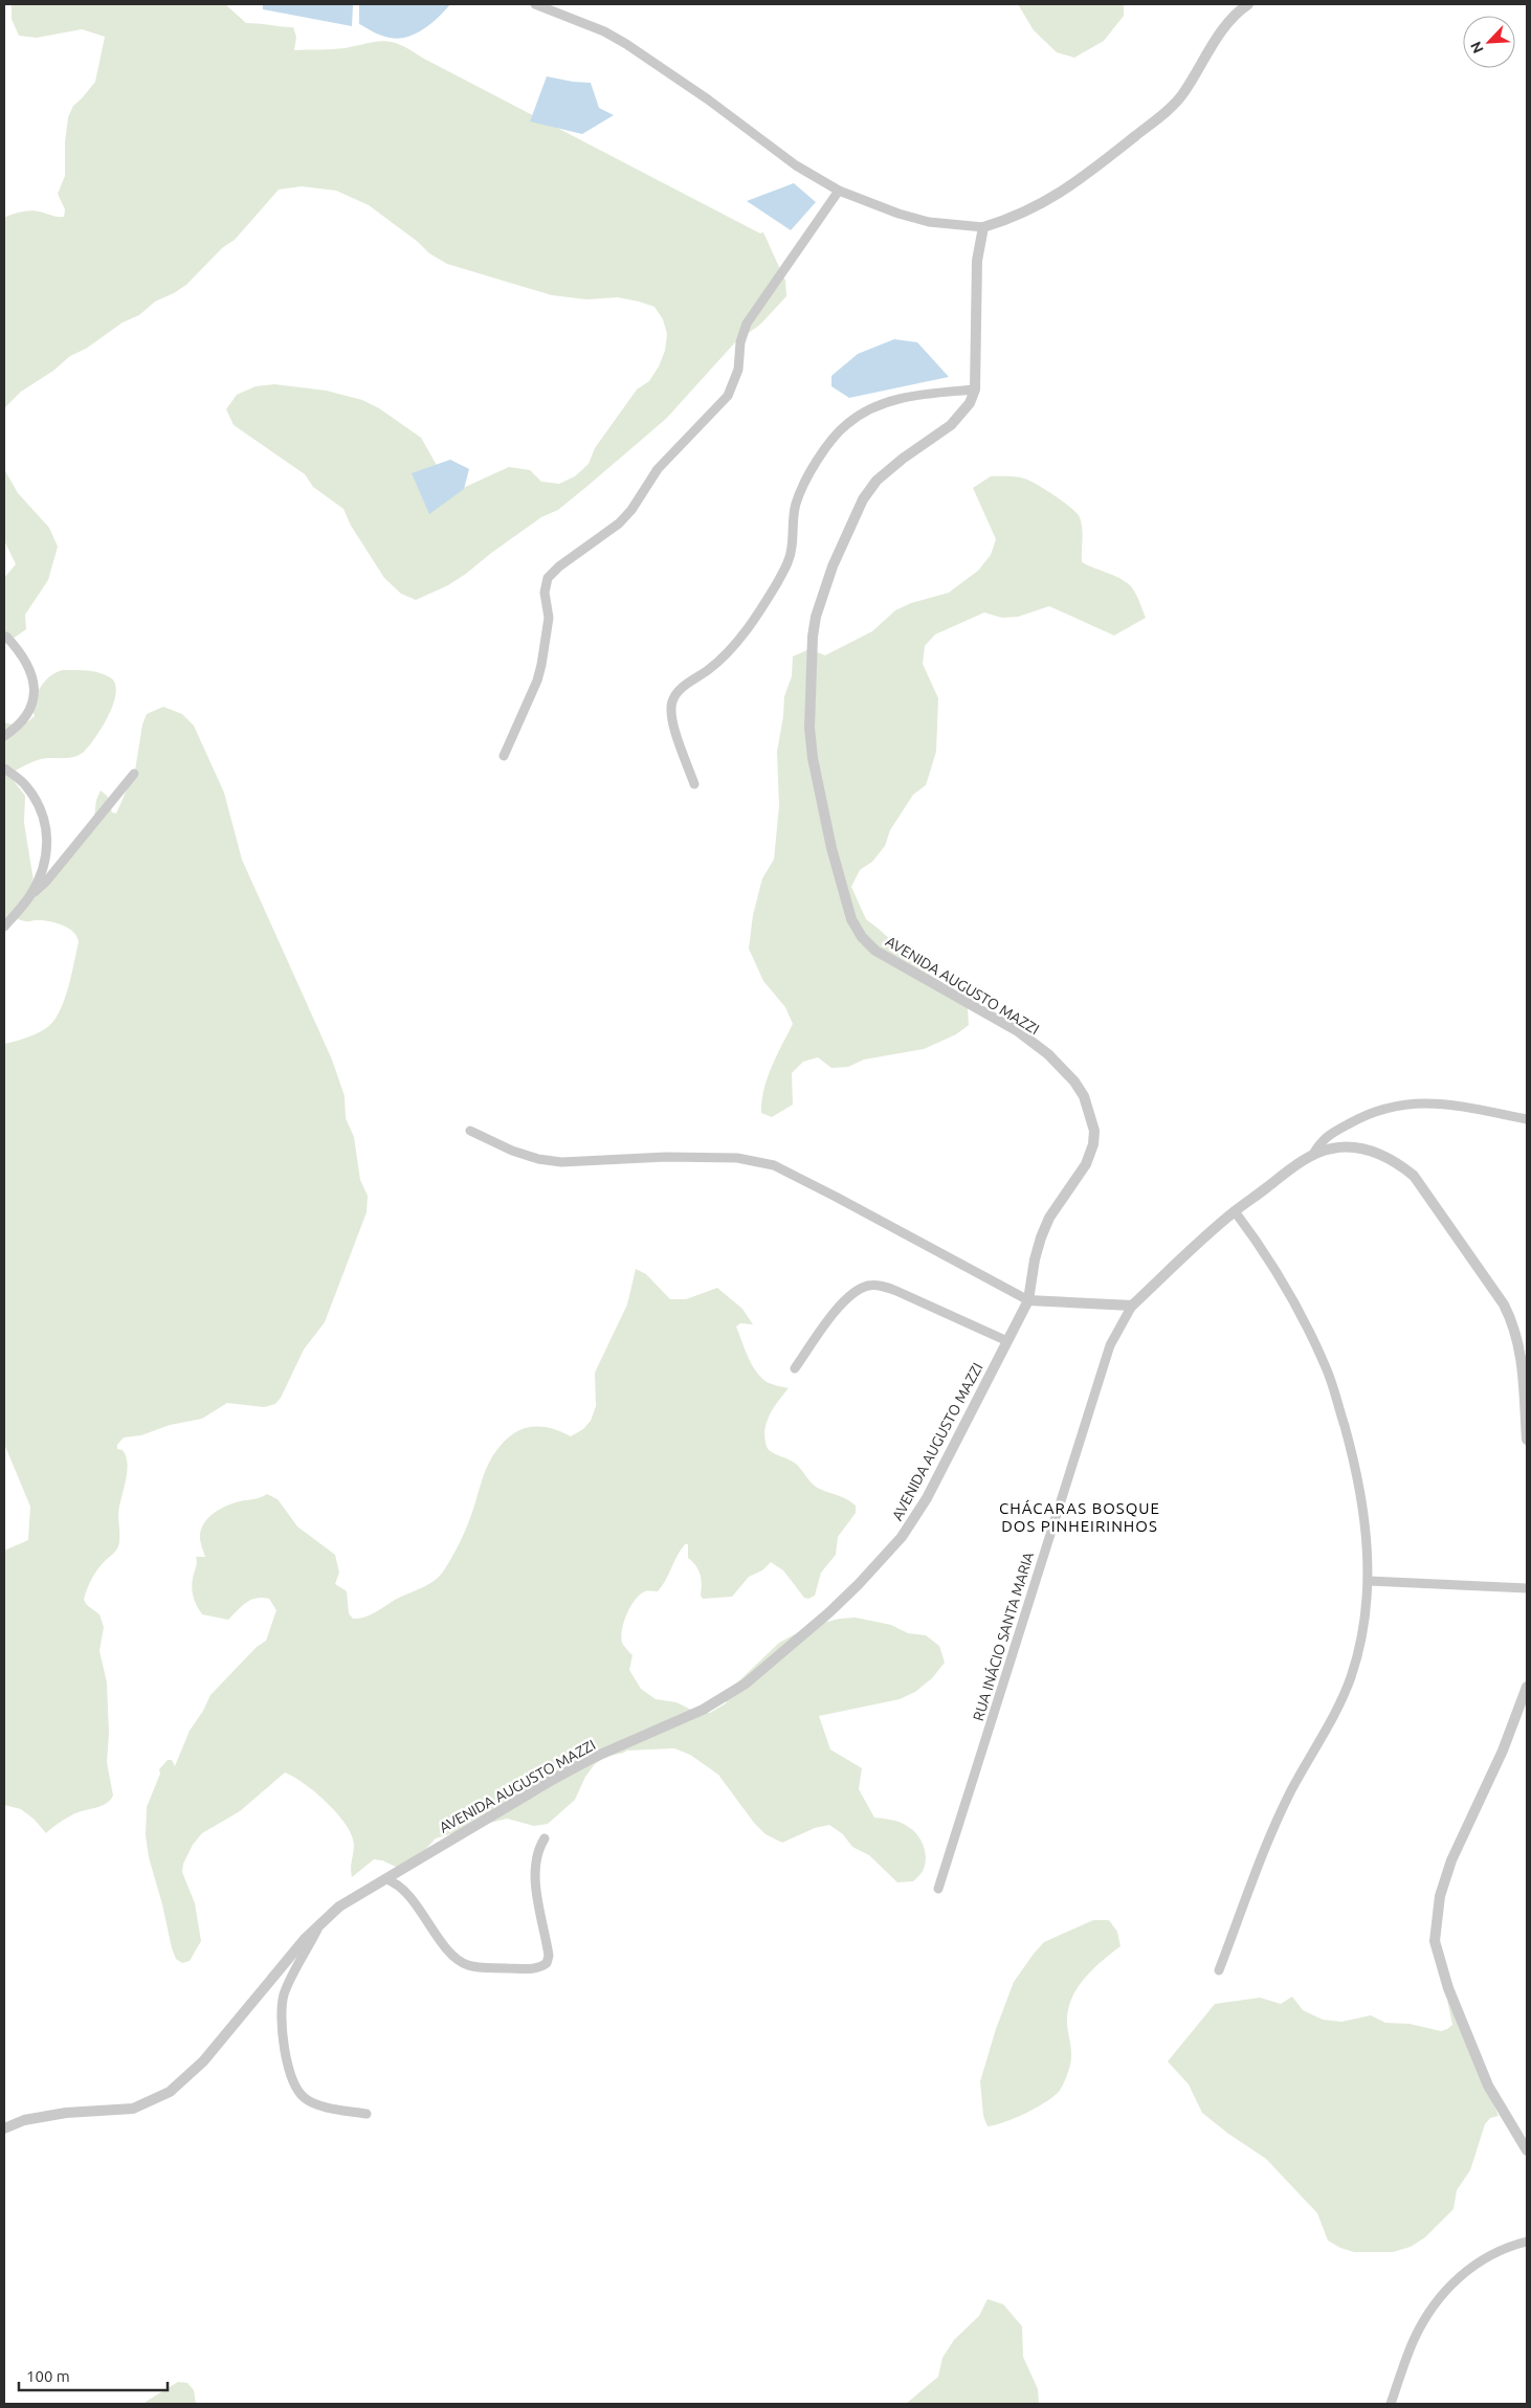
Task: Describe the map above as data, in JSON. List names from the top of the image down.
{
  "streets": {
    "street": ["AVENIDA AUGUSTO MAZZI", "RUA INÁCIO SANTA MARIA"]
  },
  "districts": ["CHÁCARAS BOSQUE DOS PINHEIRINHOS"],
  "scale_bar": "100 m",
  "north": "bottom left"
}
